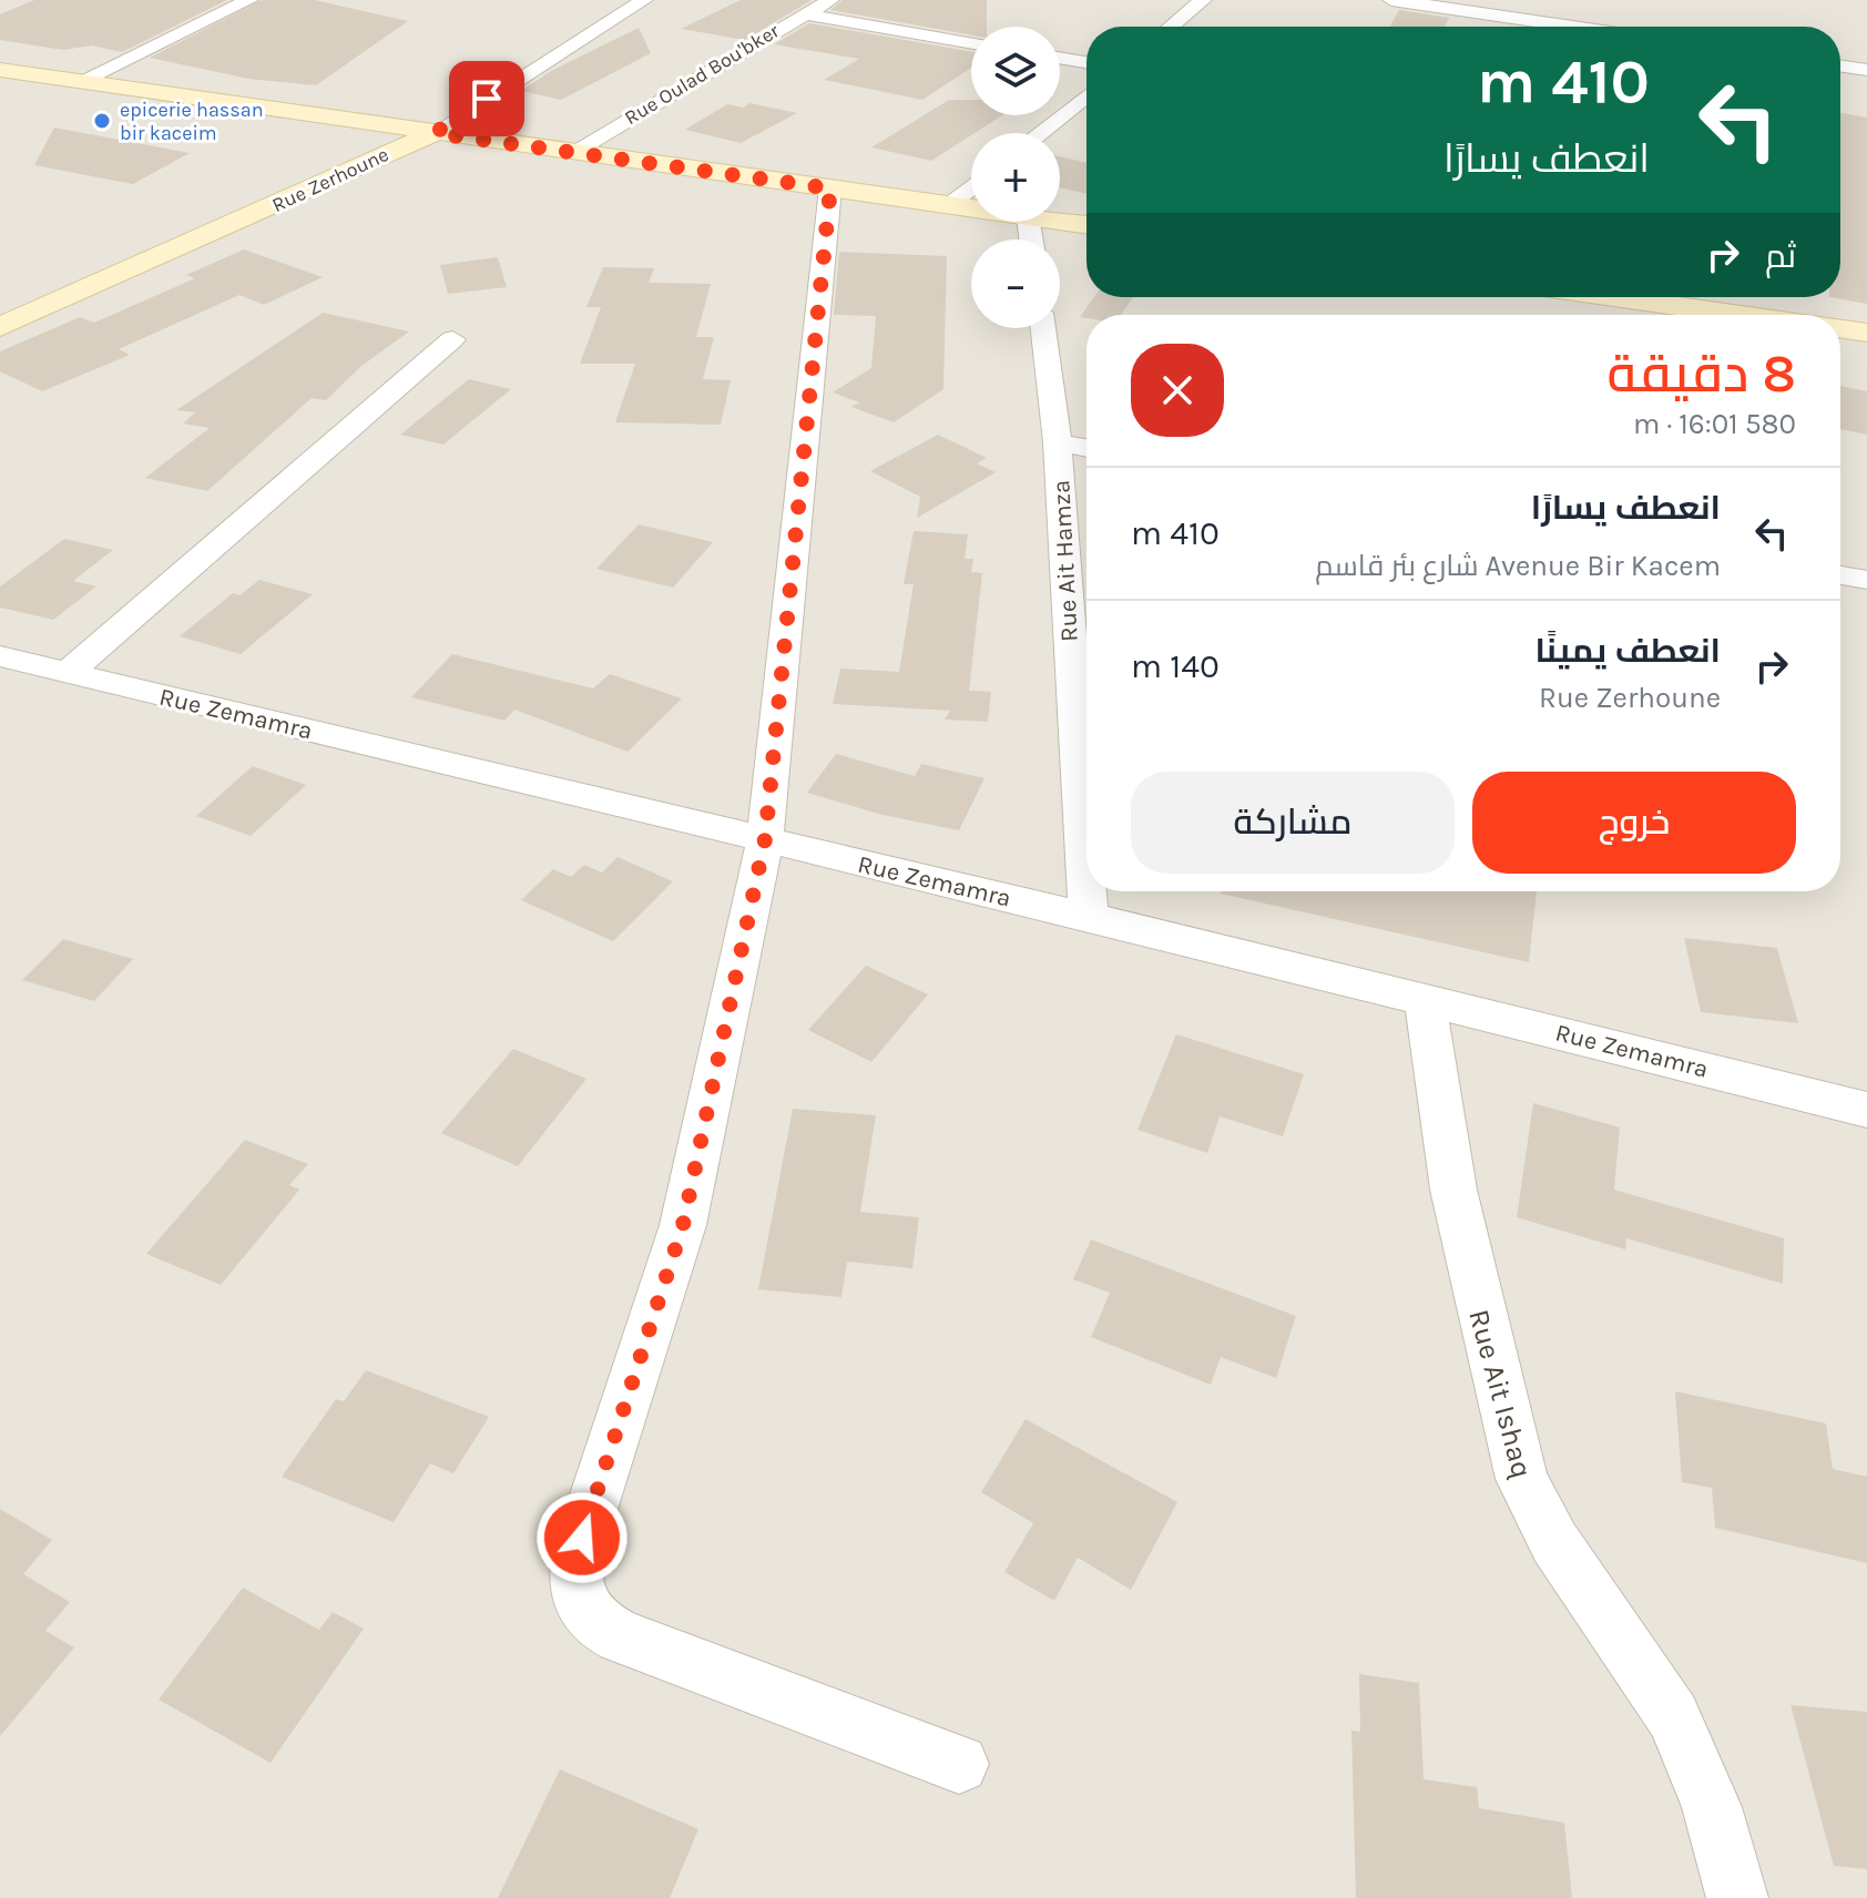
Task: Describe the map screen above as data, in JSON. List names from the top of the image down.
{
  "streets": {
    "street": [
      "Rue Oulad Bou'bker",
      "Rue Zerhoune",
      "Rue Ait Hamza",
      "Rue Zemamra",
      "Rue Ait Ishaq"
    ]
  },
  "crossings": [
    ["Rue Ait Hamza", "Rue Zemamra"],
    ["Rue Zemamra", "Rue Ait Ishaq"]
  ],
  "places": ["epicerie hassan bir kaceim"],
  "page": {
    "map_buttons": ["+", "−"],
    "turn": ["410 m", "انعطف يسارًا"],
    "then": "ثم",
    "heading": ["8 دقيقة", "580 m · 16:01"],
    "list": [
      {
        "name": "انعطف يسارًا",
        "note": "Avenue Bir Kacem شارع بئر قاسم",
        "value": "410 m"
      },
      {
        "name": "انعطف يمينًا",
        "note": "Rue Zerhoune",
        "value": "140 m"
      }
    ],
    "buttons": ["خروج", "مشاركة"]
  }
}
